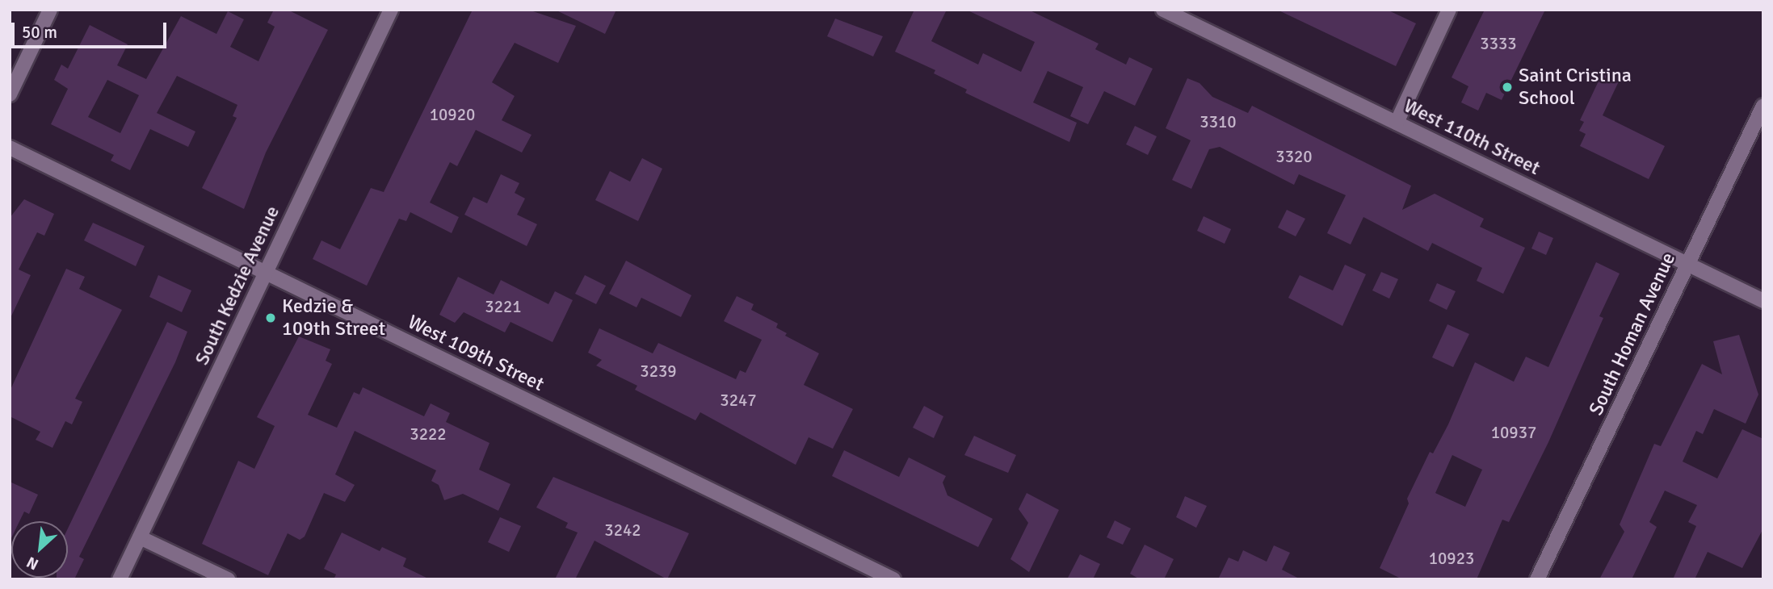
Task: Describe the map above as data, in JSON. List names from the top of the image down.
{
  "streets": {
    "street": [
      "West 110th Street",
      "South Kedzie Avenue",
      "South Homan Avenue",
      "West 109th Street"
    ]
  },
  "crossings": [
    ["West 110th Street", "South Homan Avenue"],
    ["South Kedzie Avenue", "West 109th Street"]
  ],
  "places": ["Saint Cristina School", "Kedzie & 109th Street"],
  "house_numbers": [
    "3333",
    "10920",
    "3310",
    "3320",
    "3221",
    "3239",
    "3247",
    "10937",
    "3222",
    "3242",
    "10923"
  ],
  "scale_bar": "50 m",
  "north": "bottom left"
}
